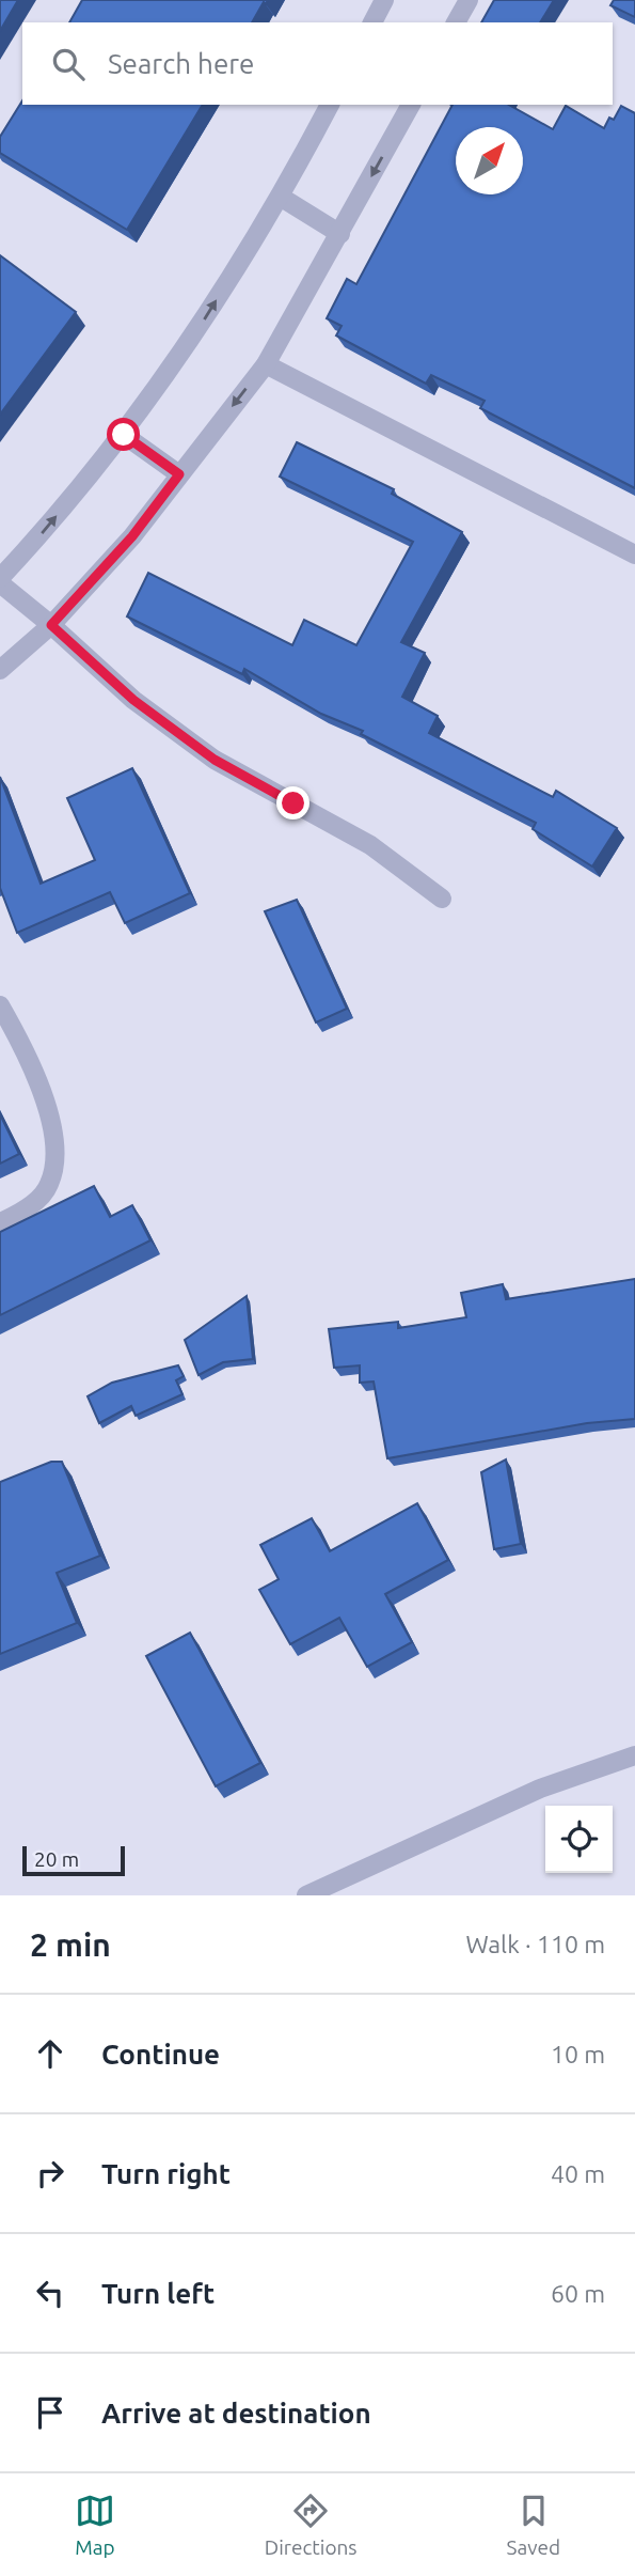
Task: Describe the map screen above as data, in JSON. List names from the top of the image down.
{
  "scale_bar": "20 m",
  "north": "top right",
  "page": {
    "search": "Search here",
    "scale": "20 m",
    "heading": ["2 min", "Walk · 110 m"],
    "list": [
      ["Continue", "10 m"],
      ["Turn right", "40 m"],
      ["Turn left", "60 m"],
      "Arrive at destination"
    ],
    "nav": ["Map", "Directions", "Saved"]
  }
}
